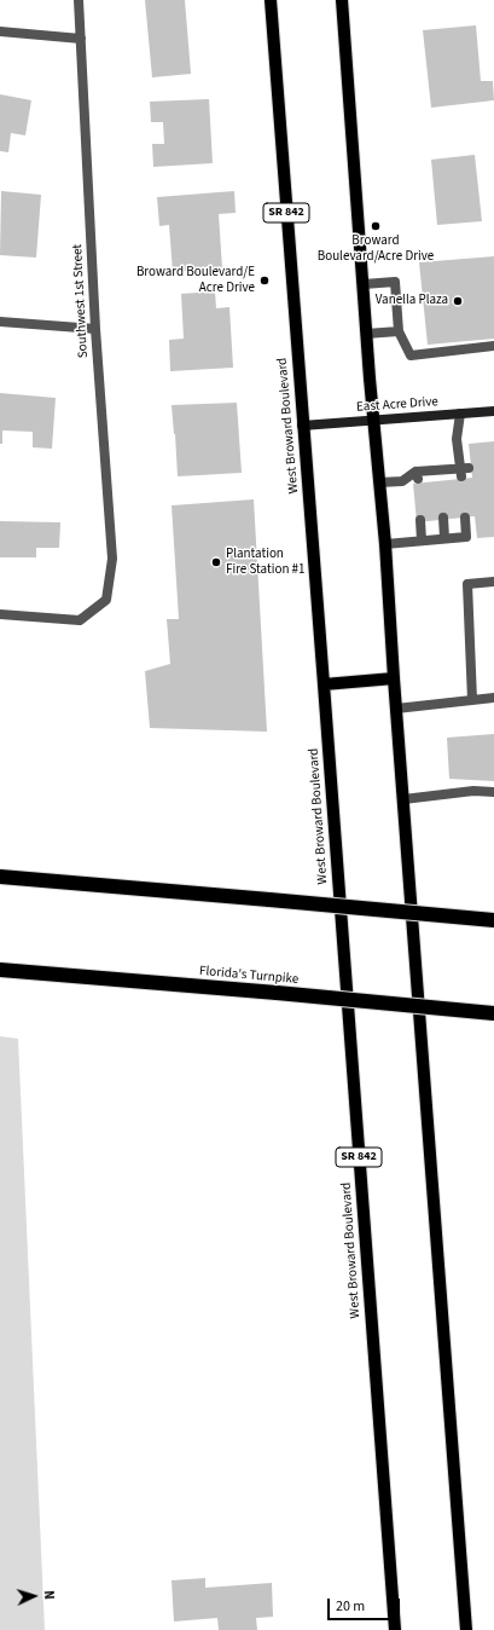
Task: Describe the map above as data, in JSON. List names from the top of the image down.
{
  "streets": {
    "highway": ["Florida's Turnpike"],
    "main road": ["SR 842", "West Broward Boulevard"],
    "street": ["Southwest 1st Street", "East Acre Drive"]
  },
  "crossings": [
    ["East Acre Drive", "West Broward Boulevard"]
  ],
  "places": [
    "Broward Boulevard/Acre Drive",
    "Broward Boulevard/E Acre Drive",
    "Vanella Plaza",
    "Plantation Fire Station #1"
  ],
  "scale_bar": "20 m",
  "north": "right"
}
